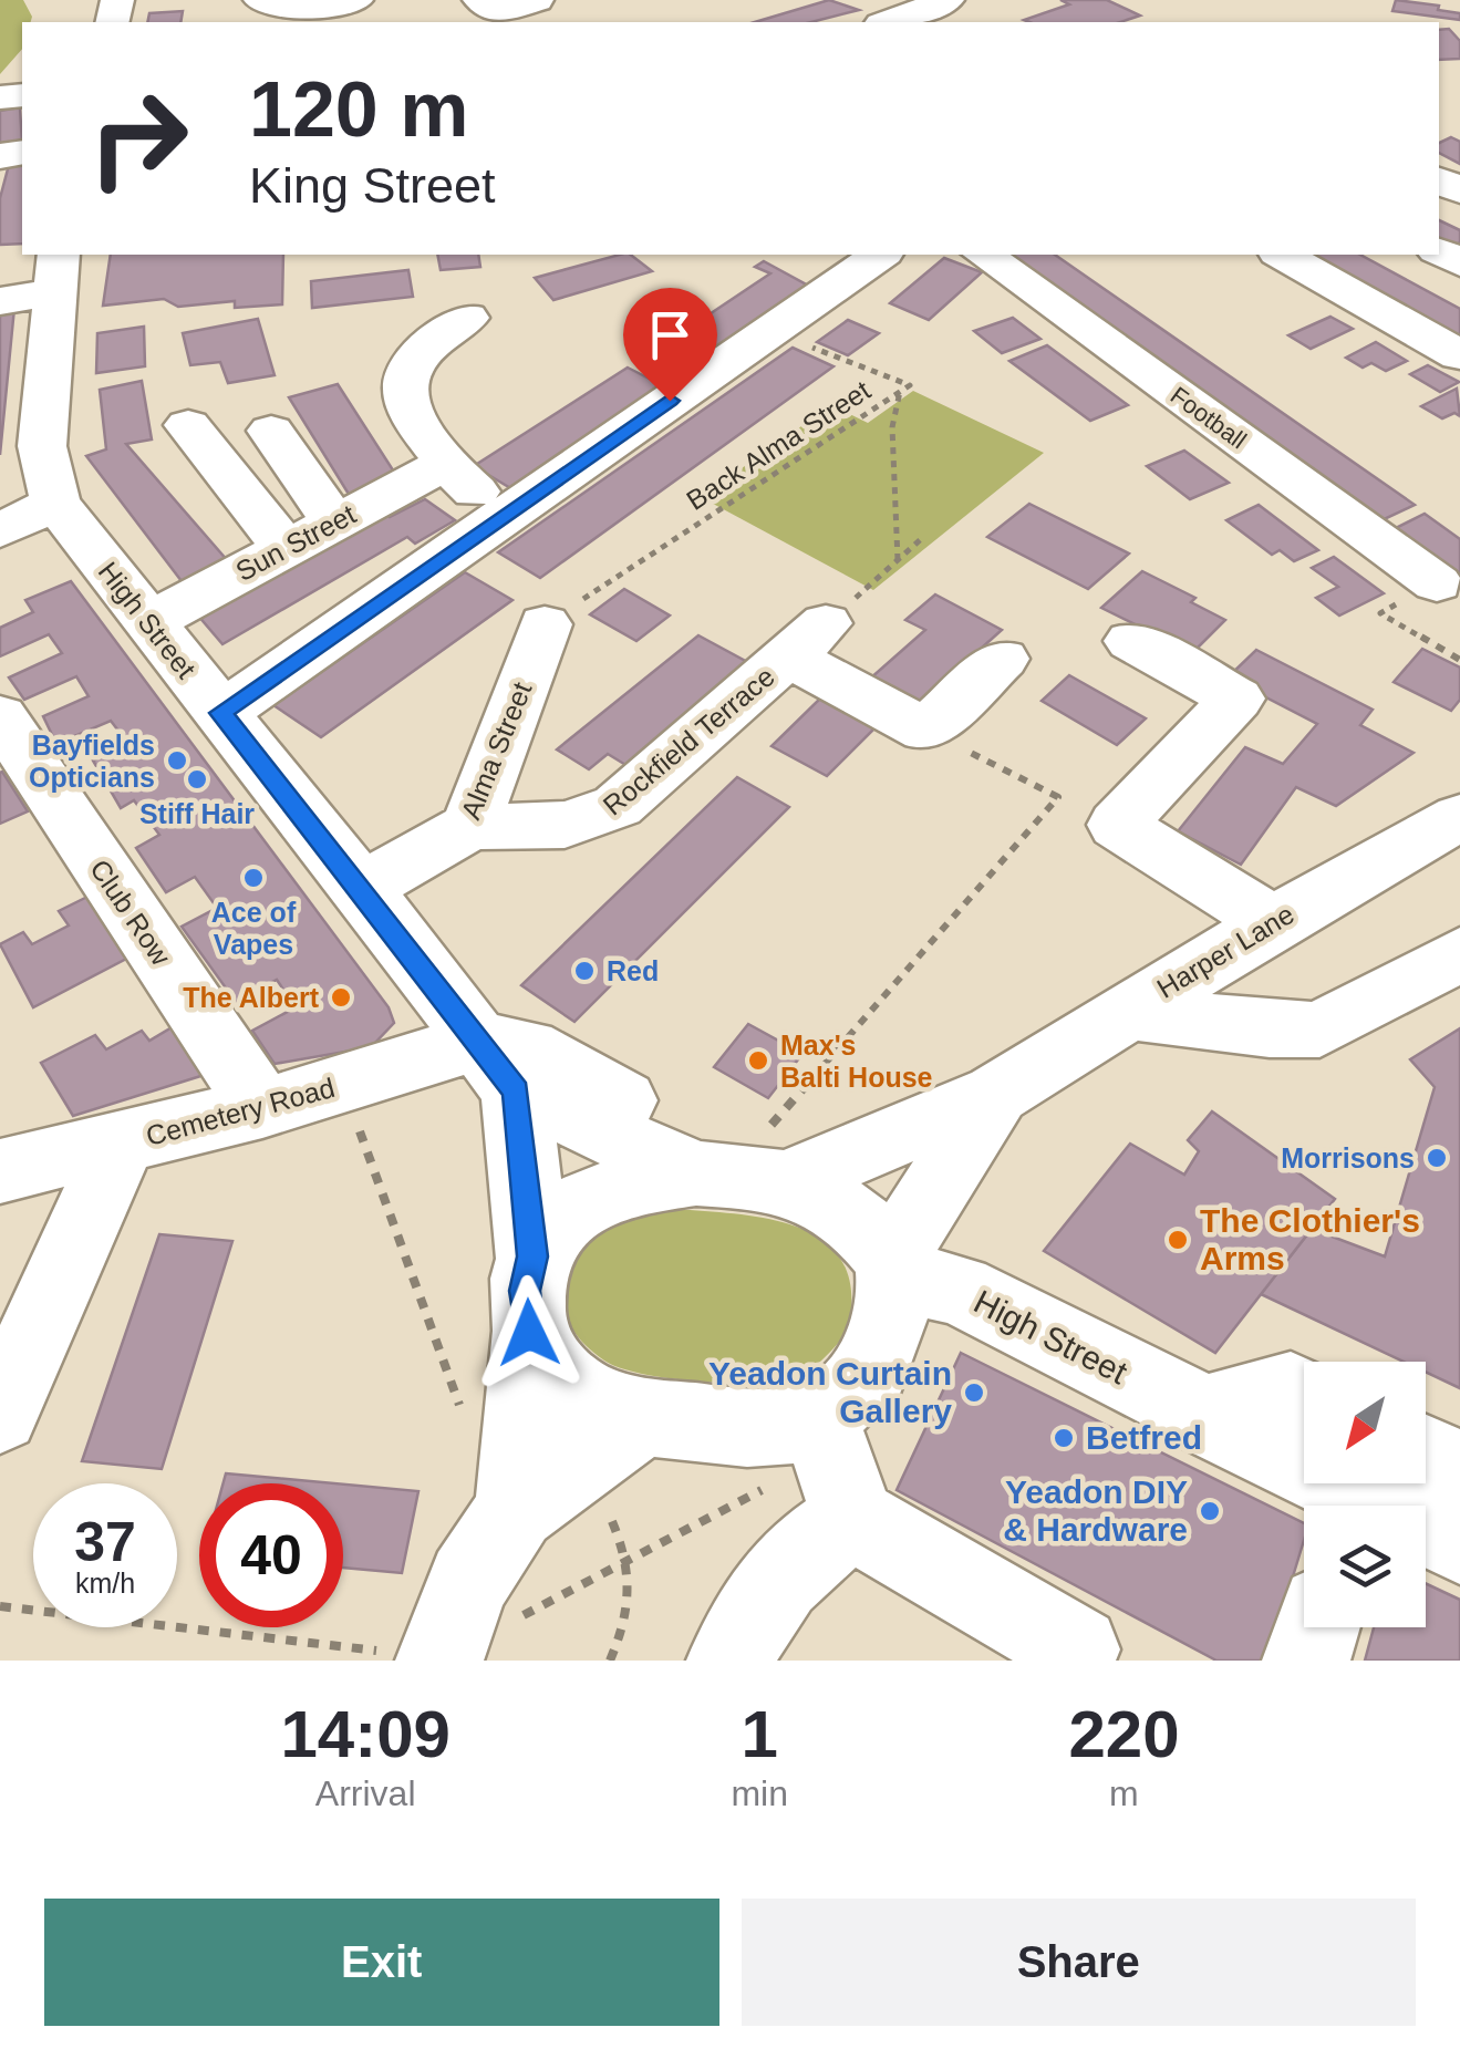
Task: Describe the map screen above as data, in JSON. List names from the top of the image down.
{
  "streets": {
    "street": [
      "Football",
      "Sun Street",
      "High Street",
      "Rockfield Terrace",
      "Alma Street",
      "Club Row",
      "Harper Lane",
      "Cemetery Road"
    ],
    "path": ["Back Alma Street"]
  },
  "crossings": [
    ["Back Alma Street", "Alma Street"],
    ["Sun Street", "High Street"],
    ["High Street", "Alma Street"],
    ["High Street", "Harper Lane"],
    ["High Street", "Cemetery Road"],
    ["Rockfield Terrace", "Alma Street"],
    ["Club Row", "Cemetery Road"]
  ],
  "places": [
    "Bayfields Opticians",
    "Stiff Hair",
    "Ace of Vapes",
    "Red",
    "The Albert",
    "Max's Balti House",
    "Morrisons",
    "The Clothier's Arms",
    "Yeadon Curtain Gallery",
    "Betfred",
    "Yeadon DIY & Hardware"
  ],
  "north": "bottom left",
  "page": {
    "turn": ["120 m", "King Street"],
    "speed": "37 km/h",
    "limit": "40",
    "eta": [
      "14:09",
      "Arrival",
      "1",
      "min",
      "220",
      "m"
    ],
    "buttons": ["Exit", "Share"]
  }
}
